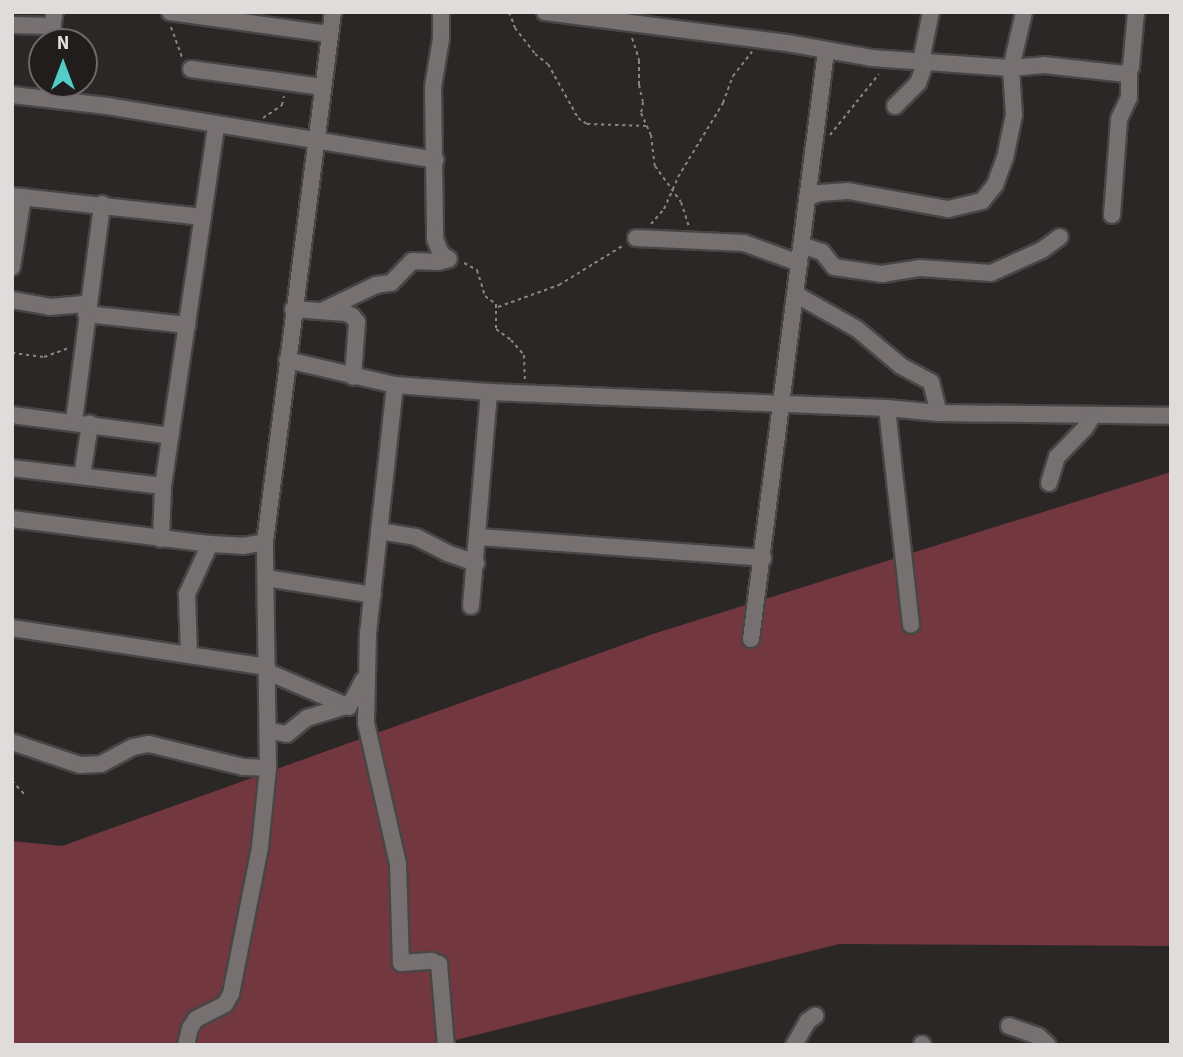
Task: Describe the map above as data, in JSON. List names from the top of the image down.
{
  "north": "top"
}
